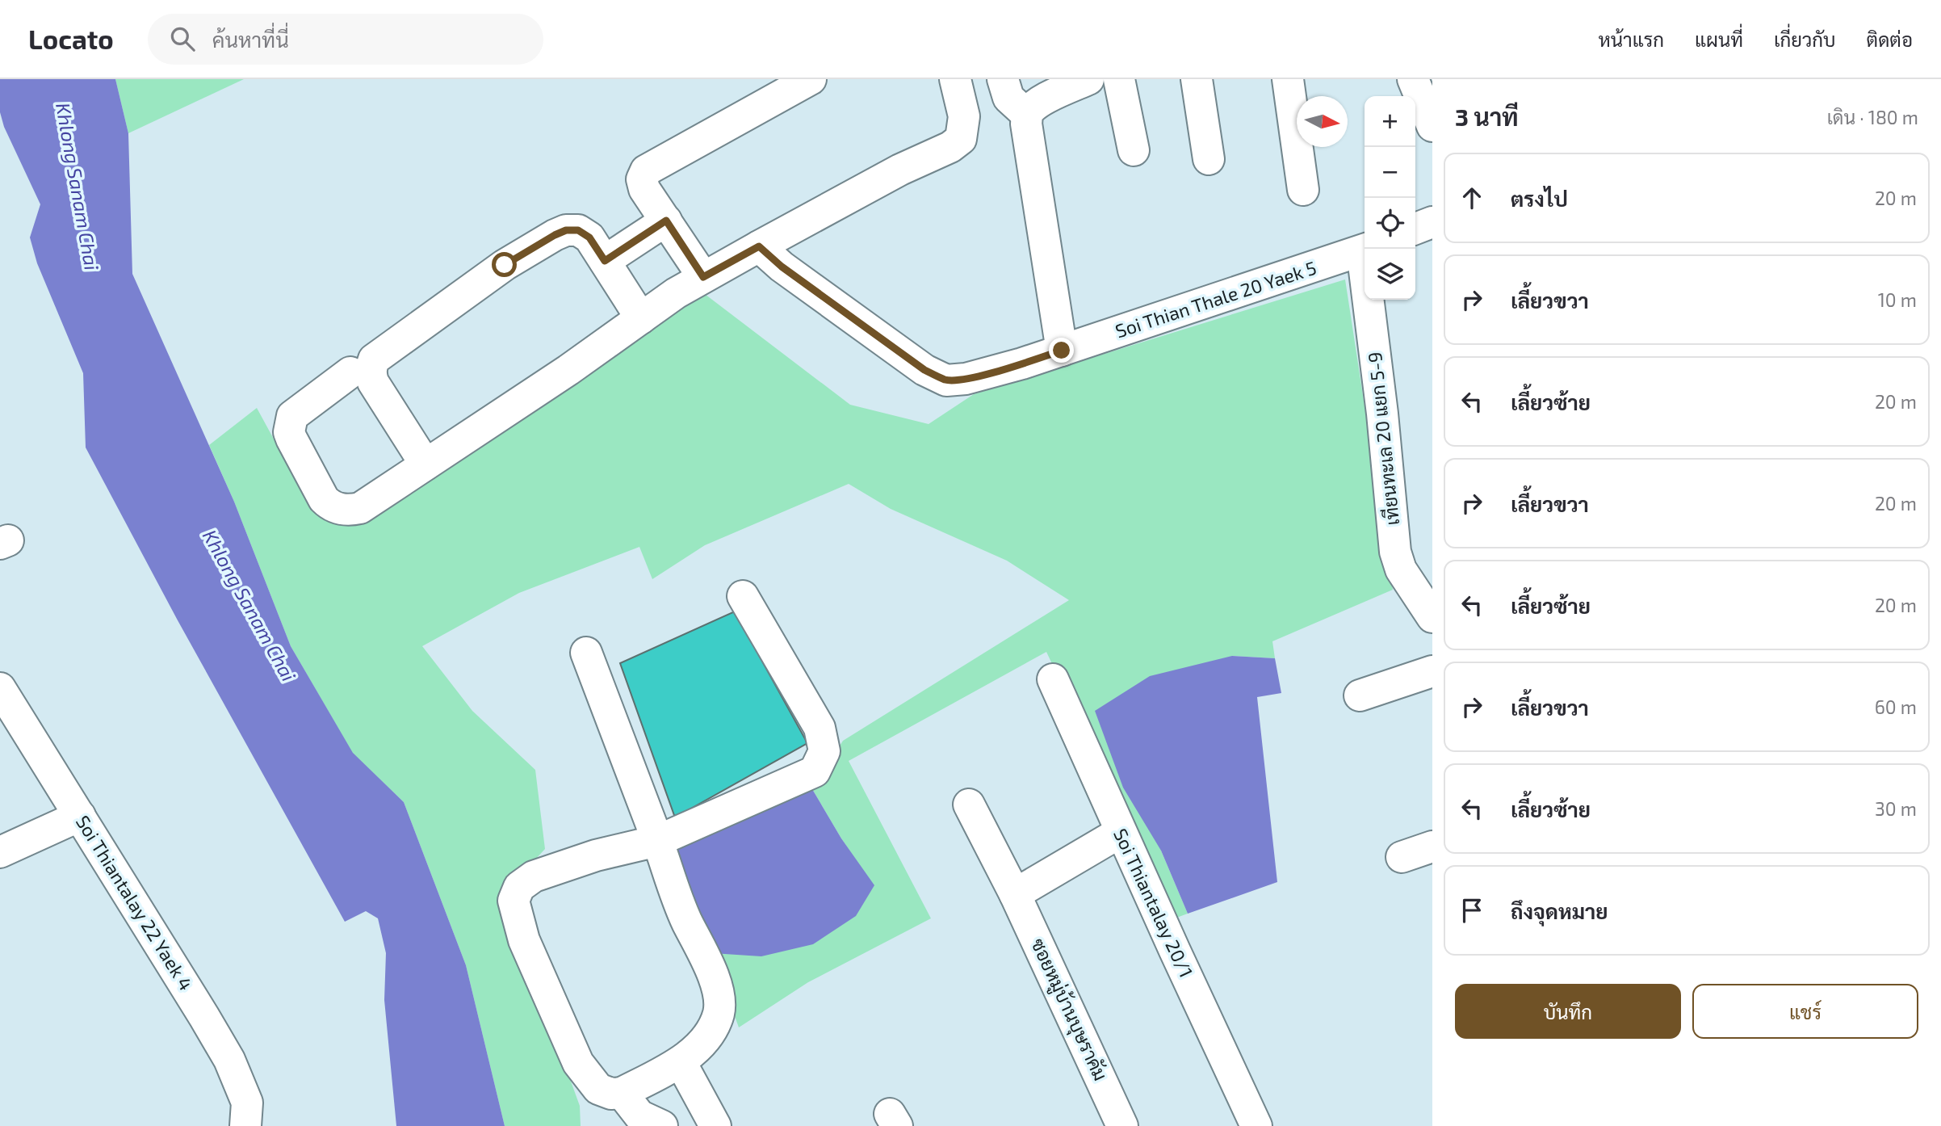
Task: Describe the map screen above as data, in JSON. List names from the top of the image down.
{
  "streets": {
    "street": [
      "Soi Thian Thale 20 Yaek 5",
      "เทียนทะเล 20 แยก 5-9",
      "Soi Thiantalay 22 Yaek 4",
      "Soi Thiantalay 20/1",
      "ซอยหมู่บ้านบุษราคัม"
    ]
  },
  "water": ["Khlong Sanam Chai"],
  "north": "right",
  "page": {
    "header": "Locato",
    "search": "ค้นหาที่นี่",
    "nav": [
      "หน้าแรก",
      "แผนที่",
      "เกี่ยวกับ",
      "ติดต่อ"
    ],
    "heading": ["3 นาที", "เดิน · 180 m"],
    "map_buttons": ["+", "−"],
    "list": [
      ["ตรงไป", "20 m"],
      ["เลี้ยวขวา", "10 m"],
      ["เลี้ยวซ้าย", "20 m"],
      ["เลี้ยวขวา", "20 m"],
      ["เลี้ยวซ้าย", "20 m"],
      ["เลี้ยวขวา", "60 m"],
      ["เลี้ยวซ้าย", "30 m"],
      "ถึงจุดหมาย"
    ],
    "buttons": ["บันทึก", "แชร์"]
  }
}
